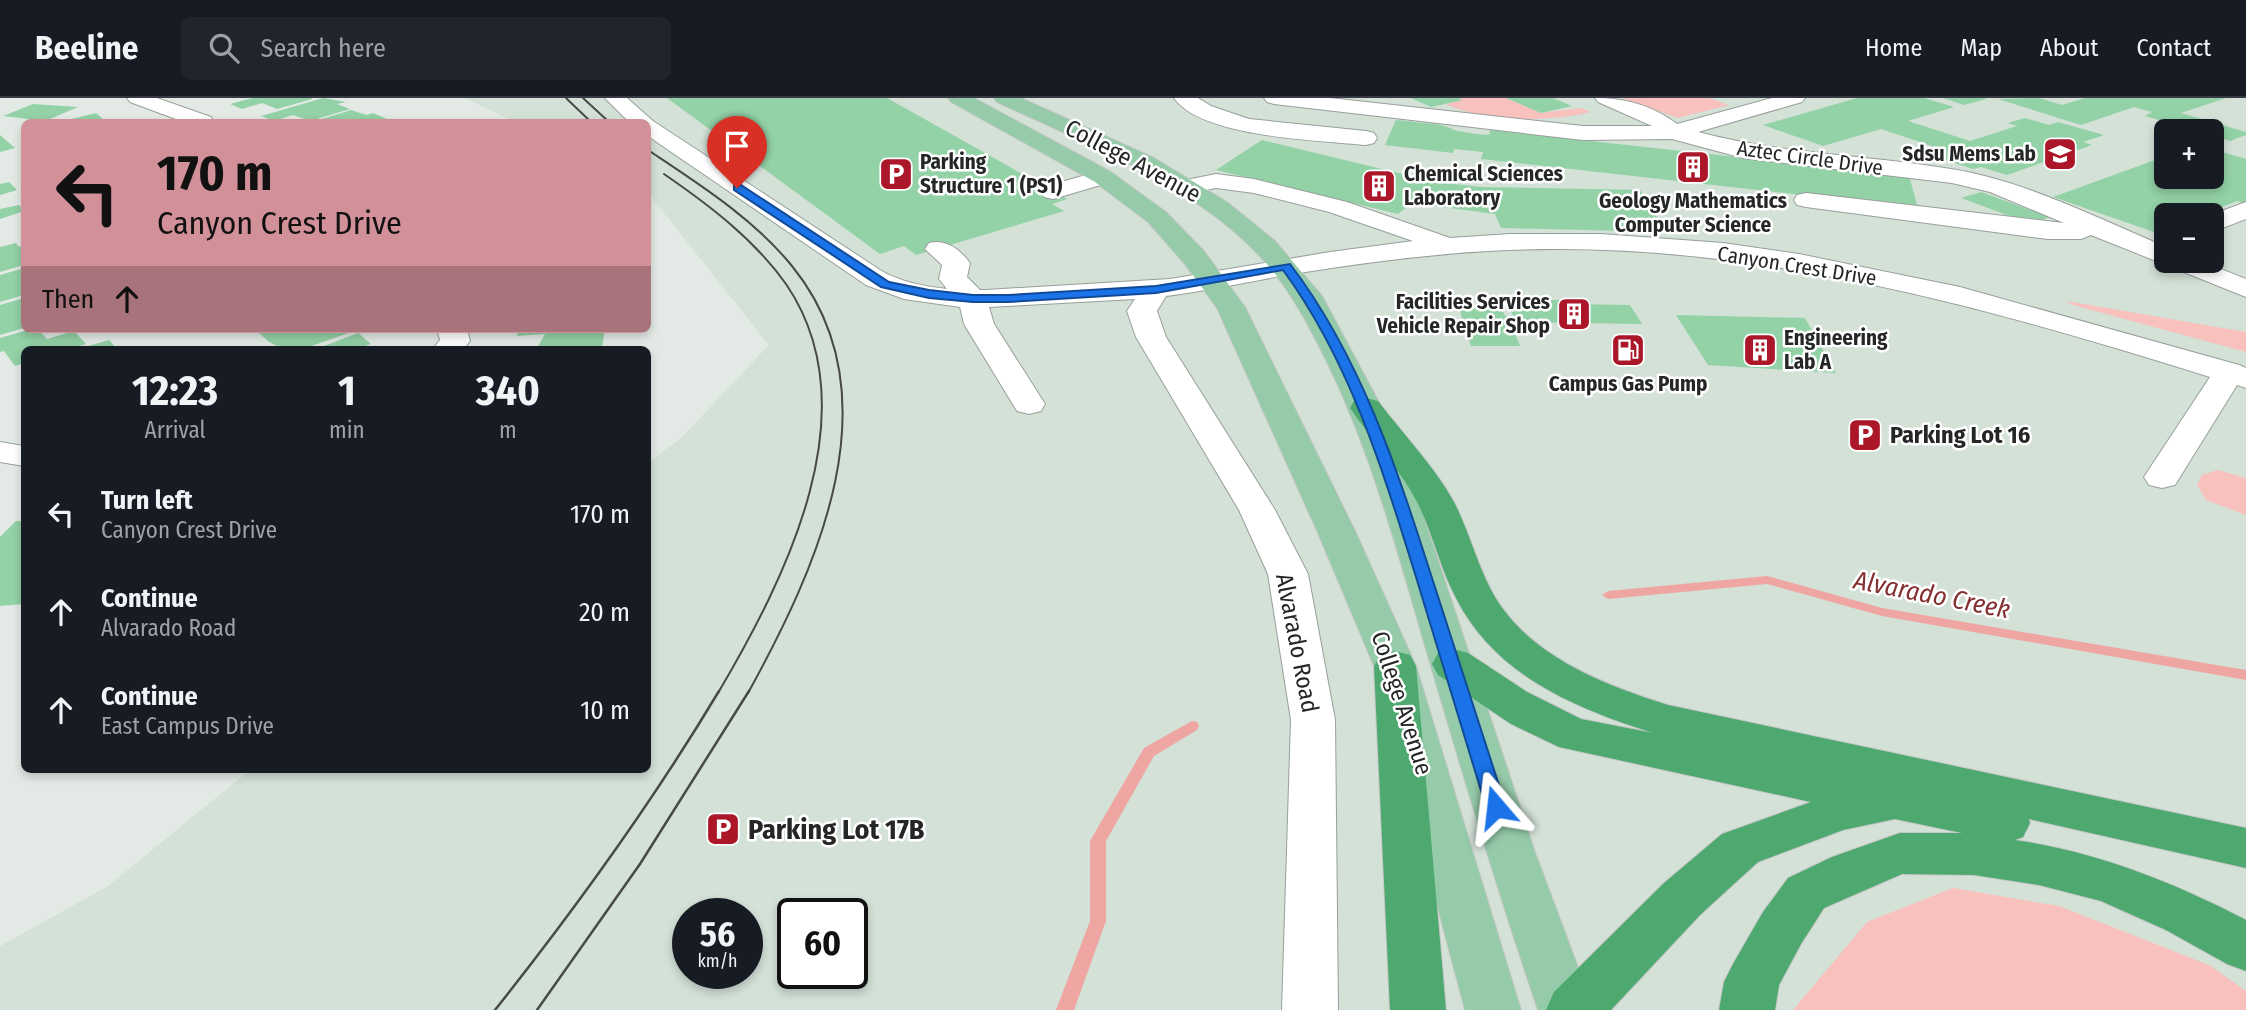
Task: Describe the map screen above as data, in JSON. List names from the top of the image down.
{
  "streets": {
    "main road": ["College Avenue"],
    "street": ["Aztec Circle Drive", "Canyon Crest Drive", "Alvarado Road"]
  },
  "crossings": [
    ["College Avenue", "Canyon Crest Drive"]
  ],
  "water": ["Alvarado Creek"],
  "places": {
    "school or university": ["Sdsu Mems Lab"],
    "building": [
      "Geology Mathematics Computer Science",
      "Chemical Sciences Laboratory",
      "Facilities Services Vehicle Repair Shop",
      "Engineering Lab A"
    ],
    "parking": ["Parking Structure 1 (PS1)", "Parking Lot 16", "Parking Lot 17B"],
    "fuel station": ["Campus Gas Pump"]
  },
  "page": {
    "header": "Beeline",
    "search": "Search here",
    "nav": [
      "Home",
      "Map",
      "About",
      "Contact"
    ],
    "map_buttons": ["+", "−"],
    "turn": ["170 m", "Canyon Crest Drive"],
    "then": "Then",
    "eta": [
      "12:23",
      "Arrival",
      "1",
      "min",
      "340",
      "m"
    ],
    "list": [
      {
        "name": "Turn left",
        "note": "Canyon Crest Drive",
        "value": "170 m"
      },
      {
        "name": "Continue",
        "note": "Alvarado Road",
        "value": "20 m"
      },
      {
        "name": "Continue",
        "note": "East Campus Drive",
        "value": "10 m"
      }
    ],
    "speed": "56 km/h",
    "limit": "60"
  }
}
